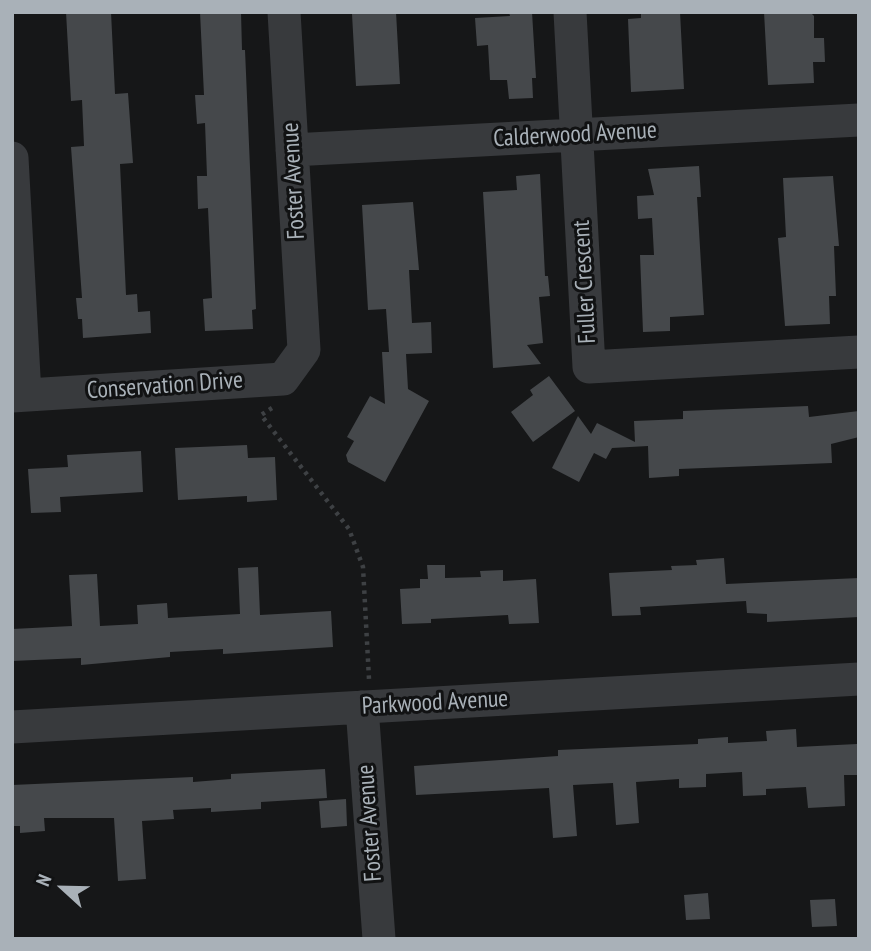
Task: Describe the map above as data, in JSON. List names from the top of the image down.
{
  "streets": {
    "street": [
      "Calderwood Avenue",
      "Foster Avenue",
      "Fuller Crescent",
      "Conservation Drive",
      "Parkwood Avenue"
    ]
  },
  "crossings": [
    ["Calderwood Avenue", "Foster Avenue"],
    ["Calderwood Avenue", "Fuller Crescent"],
    ["Foster Avenue", "Conservation Drive"],
    ["Foster Avenue", "Parkwood Avenue"]
  ],
  "north": "left"
}
